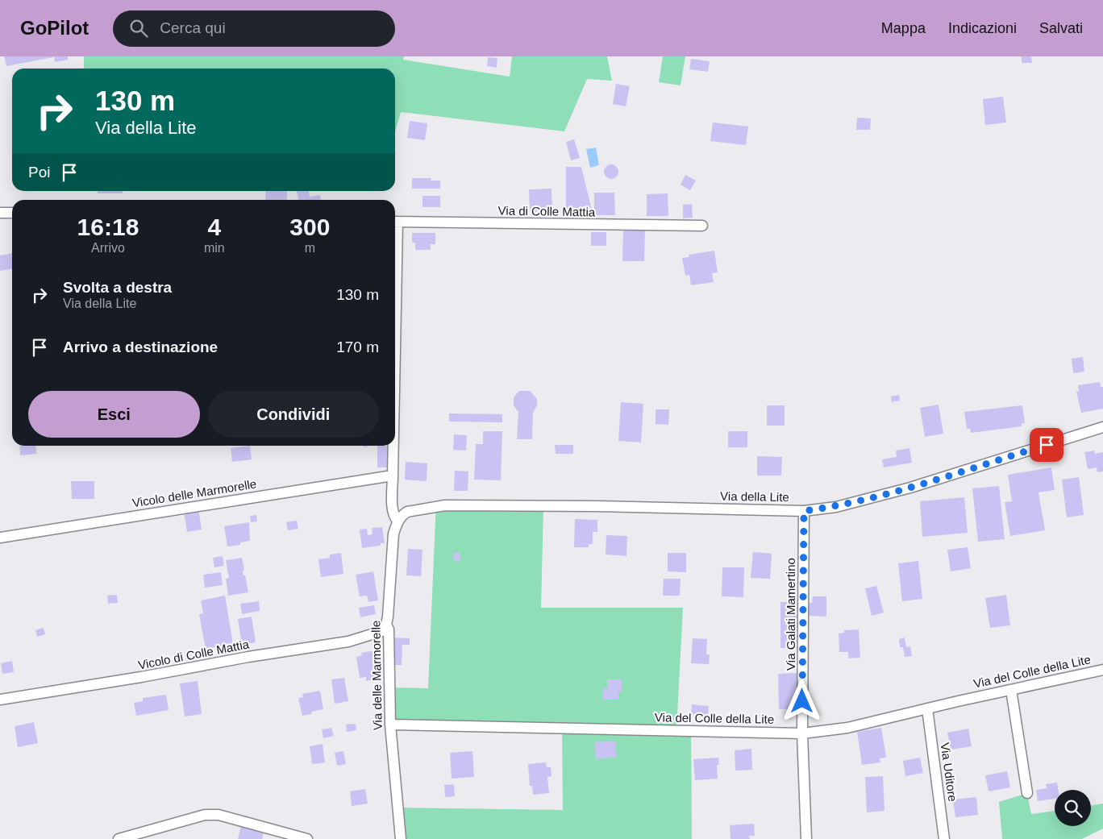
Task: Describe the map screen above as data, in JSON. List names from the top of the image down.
{
  "streets": {
    "street": [
      "Via di Colle Mattia",
      "Vicolo delle Marmorelle",
      "Via della Lite",
      "Via Galati Mamertino",
      "Vicolo di Colle Mattia",
      "Via del Colle della Lite",
      "Via delle Marmorelle",
      "Via Uditore"
    ]
  },
  "crossings": [
    ["Via della Lite", "Via Galati Mamertino"],
    ["Via della Lite", "Via delle Marmorelle"],
    ["Via Galati Mamertino", "Via del Colle della Lite"],
    ["Vicolo di Colle Mattia", "Via delle Marmorelle"],
    ["Via del Colle della Lite", "Via delle Marmorelle"],
    ["Via del Colle della Lite", "Via Uditore"]
  ],
  "page": {
    "header": "GoPilot",
    "search": "Cerca qui",
    "nav": ["Mappa", "Indicazioni", "Salvati"],
    "turn": ["130 m", "Via della Lite"],
    "then": "Poi",
    "eta": [
      "16:18",
      "Arrivo",
      "4",
      "min",
      "300",
      "m"
    ],
    "list": [
      {
        "name": "Svolta a destra",
        "note": "Via della Lite",
        "value": "130 m"
      },
      {
        "name": "Arrivo a destinazione",
        "value": "170 m"
      }
    ],
    "buttons": ["Esci", "Condividi"]
  }
}
